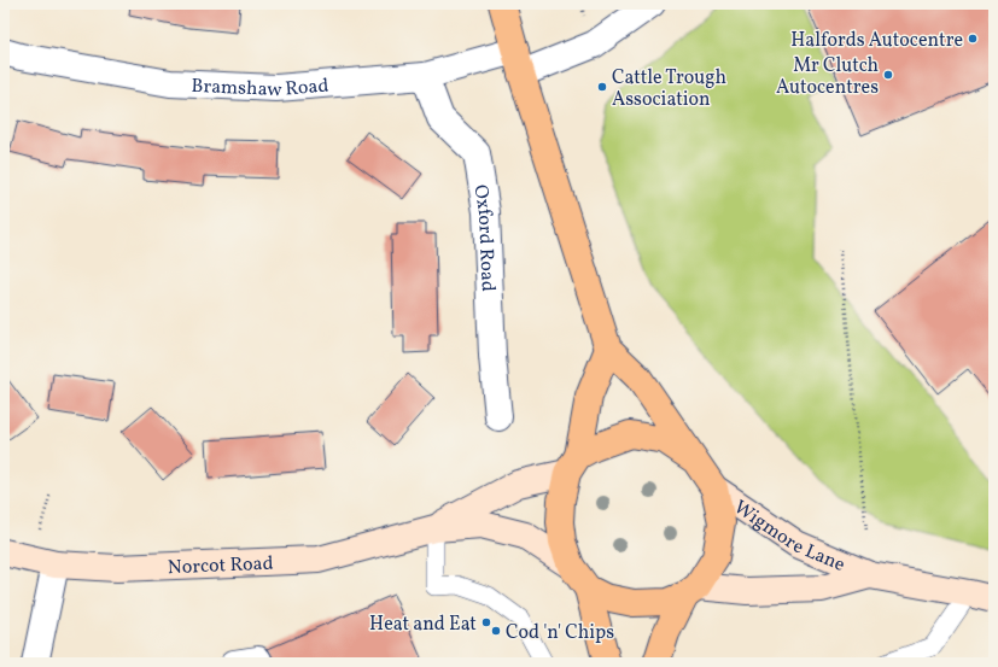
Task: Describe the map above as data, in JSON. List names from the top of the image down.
{
  "streets": {
    "street": [
      "Bramshaw Road",
      "Oxford Road",
      "Wigmore Lane",
      "Norcot Road"
    ]
  },
  "crossings": [
    ["Bramshaw Road", "Oxford Road"],
    ["Wigmore Lane", "Norcot Road"]
  ],
  "places": [
    "Halfords Autocentre",
    "Mr Clutch Autocentres",
    "Cattle Trough Association",
    "Heat and Eat",
    "Cod 'n' Chips"
  ]
}
